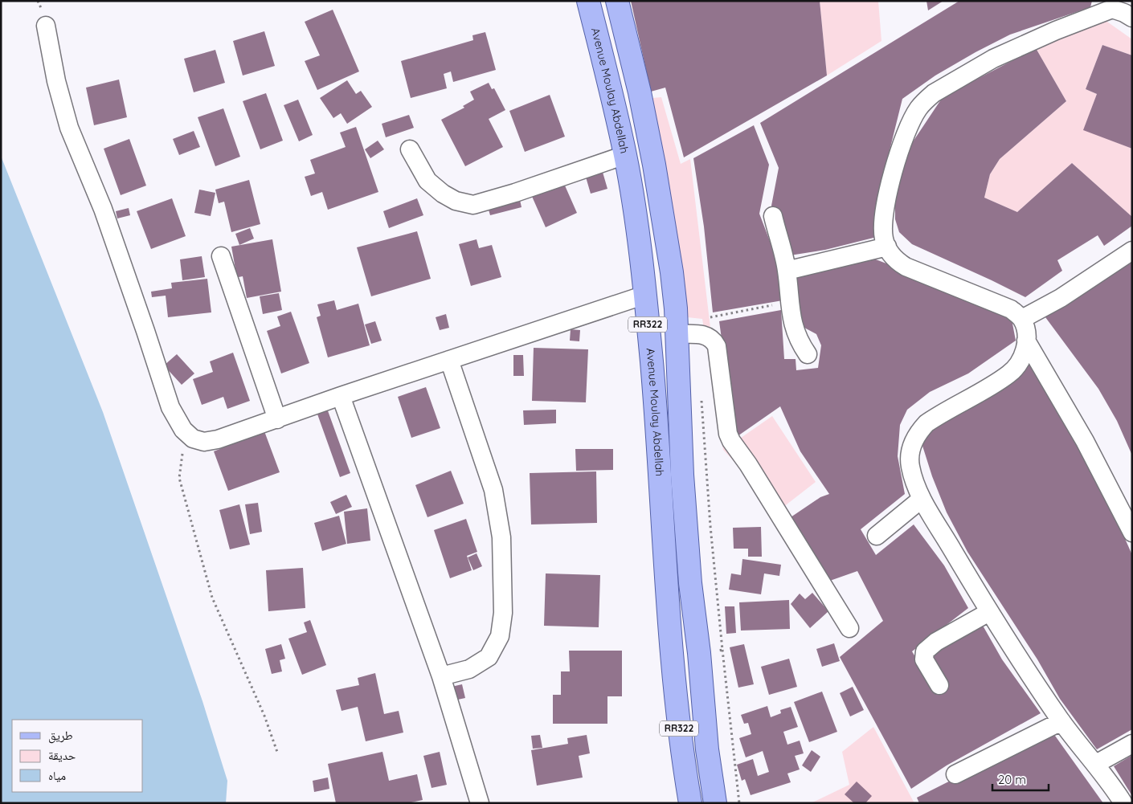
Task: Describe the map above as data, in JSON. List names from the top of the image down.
{
  "streets": {
    "main road": ["Avenue Moulay Abdellah", "RR322"]
  },
  "legend": ["طريق", "حديقة", "مياه"],
  "scale_bar": "20 m"
}
